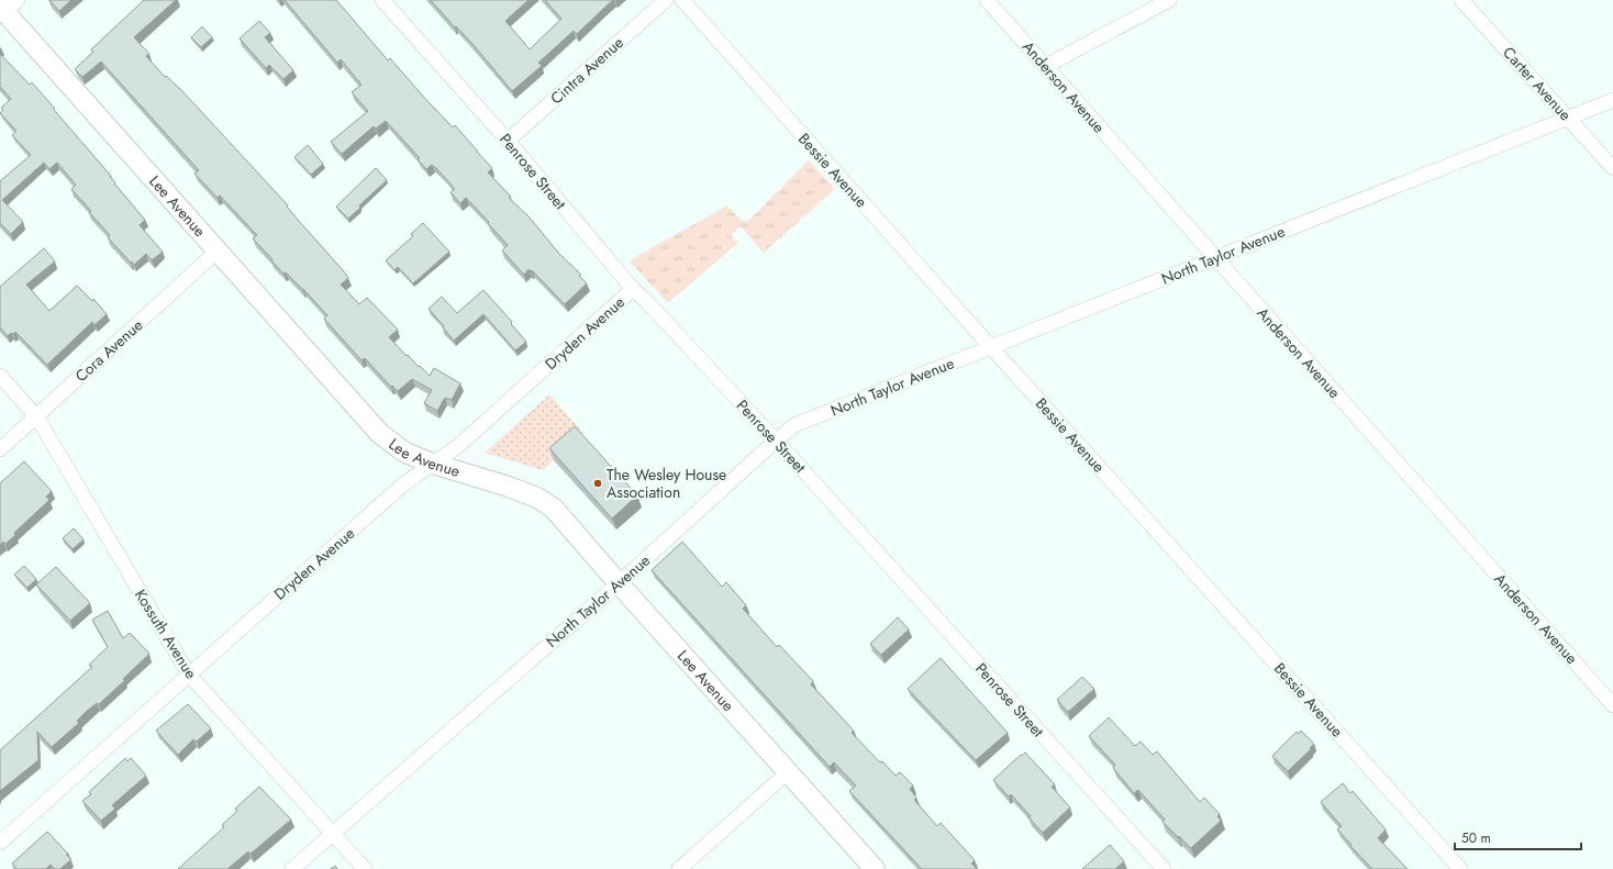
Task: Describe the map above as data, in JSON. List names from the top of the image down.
{
  "streets": {
    "street": [
      "Cintra Avenue",
      "Carter Avenue",
      "Anderson Avenue",
      "Bessie Avenue",
      "Penrose Street",
      "Lee Avenue",
      "North Taylor Avenue",
      "Dryden Avenue",
      "Cora Avenue",
      "Kossuth Avenue"
    ]
  },
  "crossings": [
    ["Cintra Avenue", "Penrose Street"],
    ["Carter Avenue", "North Taylor Avenue"],
    ["Anderson Avenue", "North Taylor Avenue"],
    ["Bessie Avenue", "North Taylor Avenue"],
    ["Penrose Street", "North Taylor Avenue"],
    ["Penrose Street", "Dryden Avenue"],
    ["Lee Avenue", "North Taylor Avenue"],
    ["Lee Avenue", "Dryden Avenue"],
    ["Lee Avenue", "Cora Avenue"],
    ["North Taylor Avenue", "Kossuth Avenue"],
    ["Dryden Avenue", "Kossuth Avenue"],
    ["Cora Avenue", "Kossuth Avenue"]
  ],
  "places": ["The Wesley House Association"],
  "scale_bar": "50 m"
}
